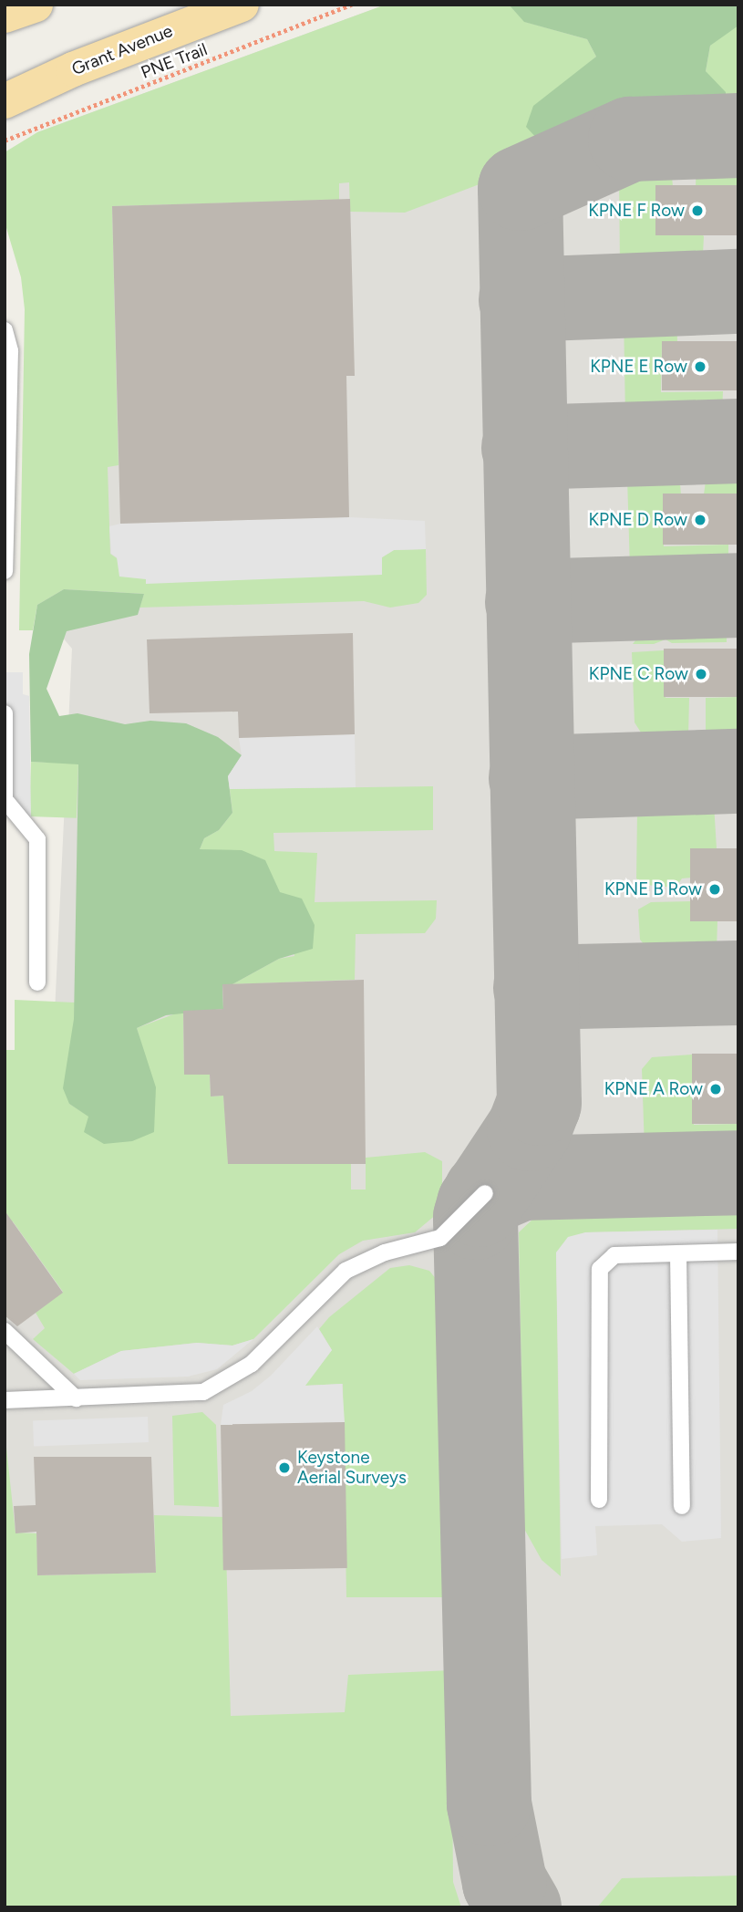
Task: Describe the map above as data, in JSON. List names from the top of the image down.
{
  "streets": {
    "main road": ["Grant Avenue"],
    "path": ["PNE Trail"]
  },
  "places": [
    "KPNE F Row",
    "KPNE E Row",
    "KPNE D Row",
    "KPNE C Row",
    "KPNE B Row",
    "KPNE A Row",
    "Keystone Aerial Surveys"
  ]
}
